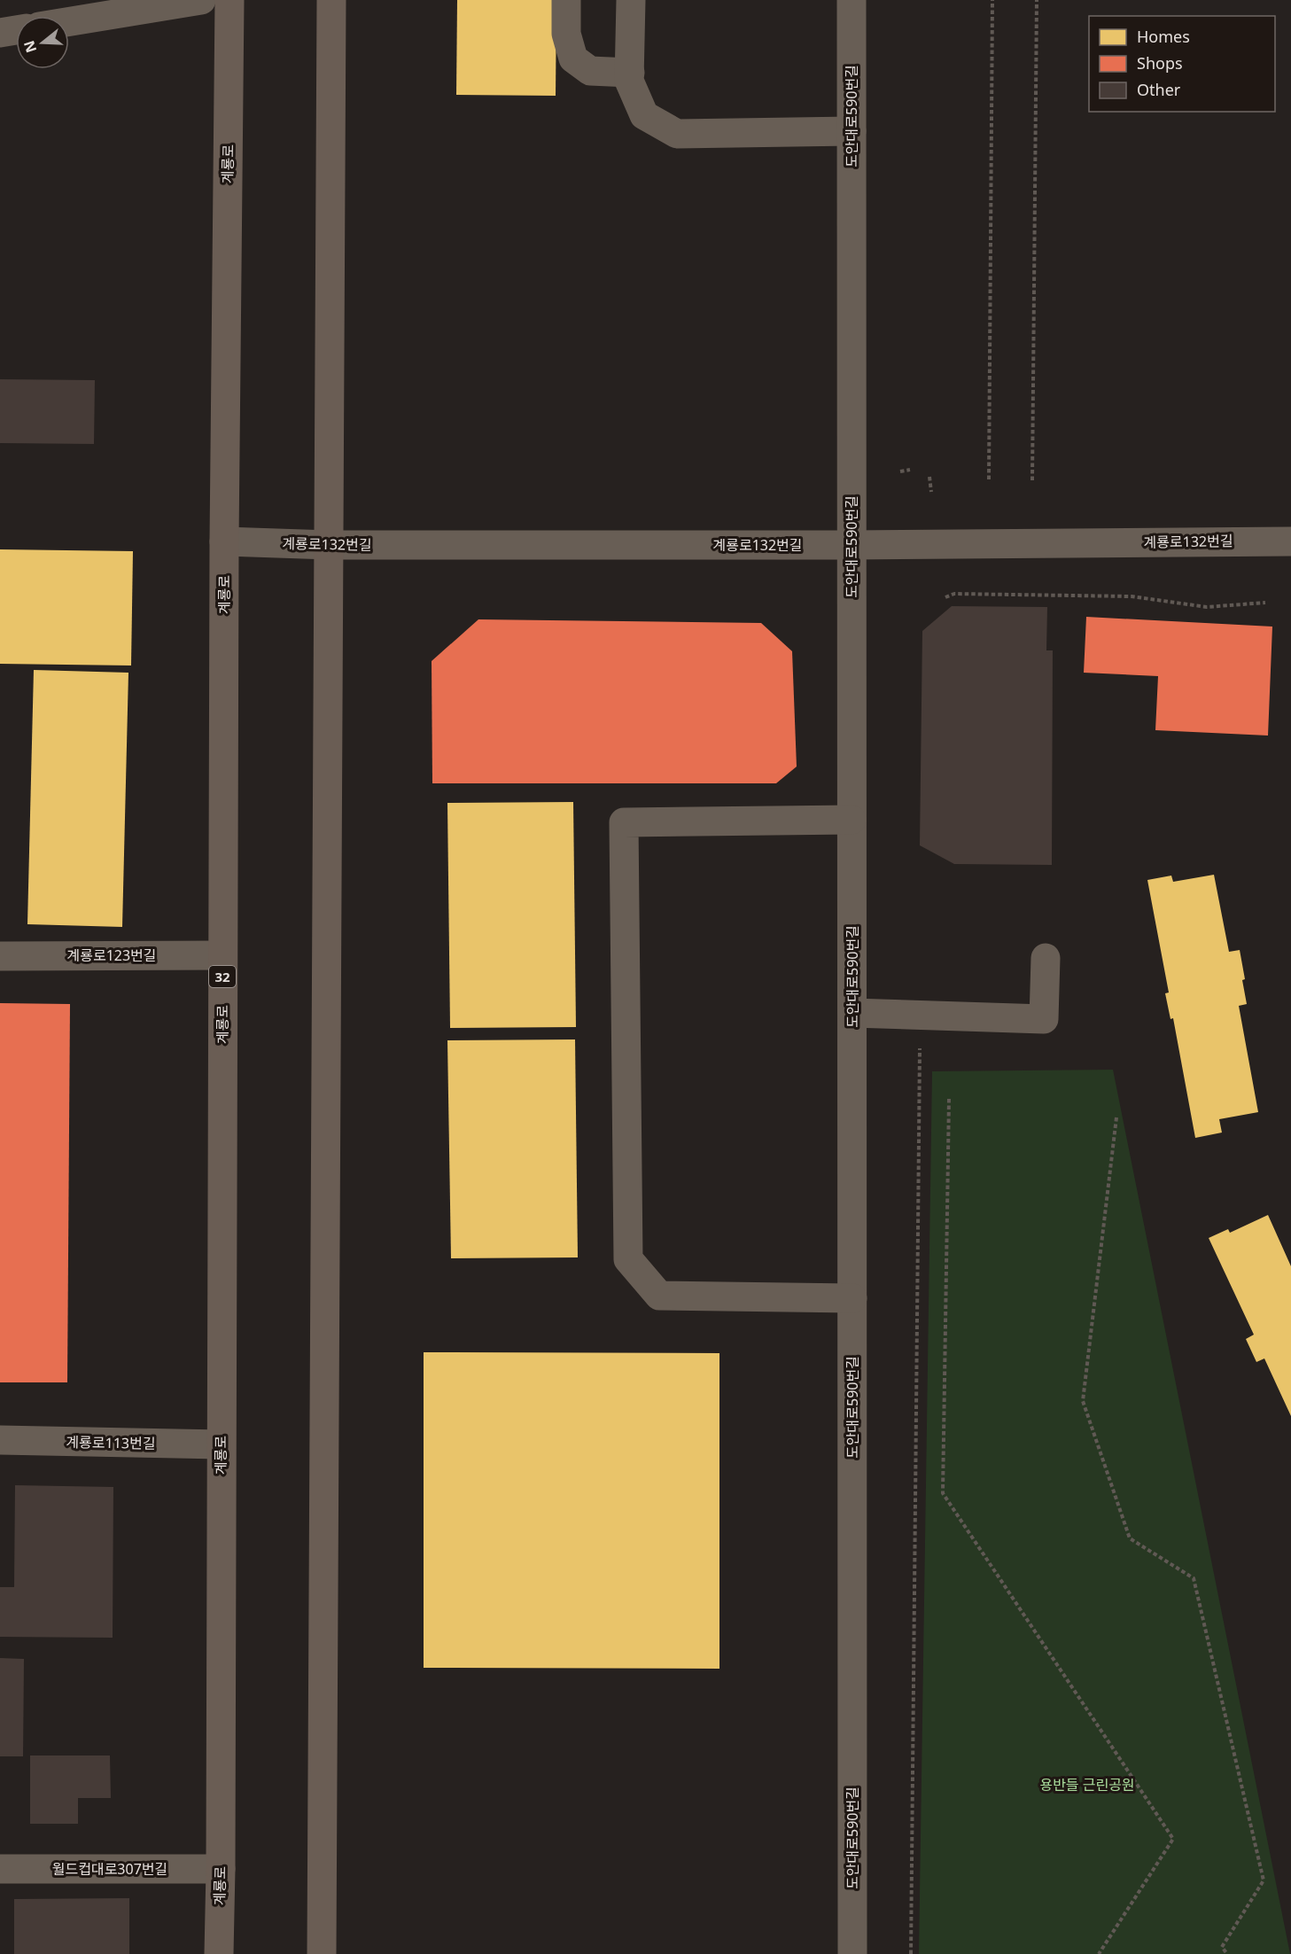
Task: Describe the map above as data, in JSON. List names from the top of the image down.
{
  "streets": {
    "main road": ["계룡로", "32"],
    "street": [
      "도안대로590번길",
      "계룡로132번길",
      "계룡로123번길",
      "계룡로113번길",
      "월드컵대로307번길"
    ]
  },
  "crossings": [
    ["도안대로590번길", "계룡로132번길"],
    ["계룡로", "계룡로132번길"],
    ["계룡로", "계룡로123번길"],
    ["계룡로", "계룡로113번길"],
    ["계룡로", "월드컵대로307번길"]
  ],
  "parks": ["용반들 근린공원"],
  "legend": ["Homes", "Shops", "Other"],
  "north": "left"
}
